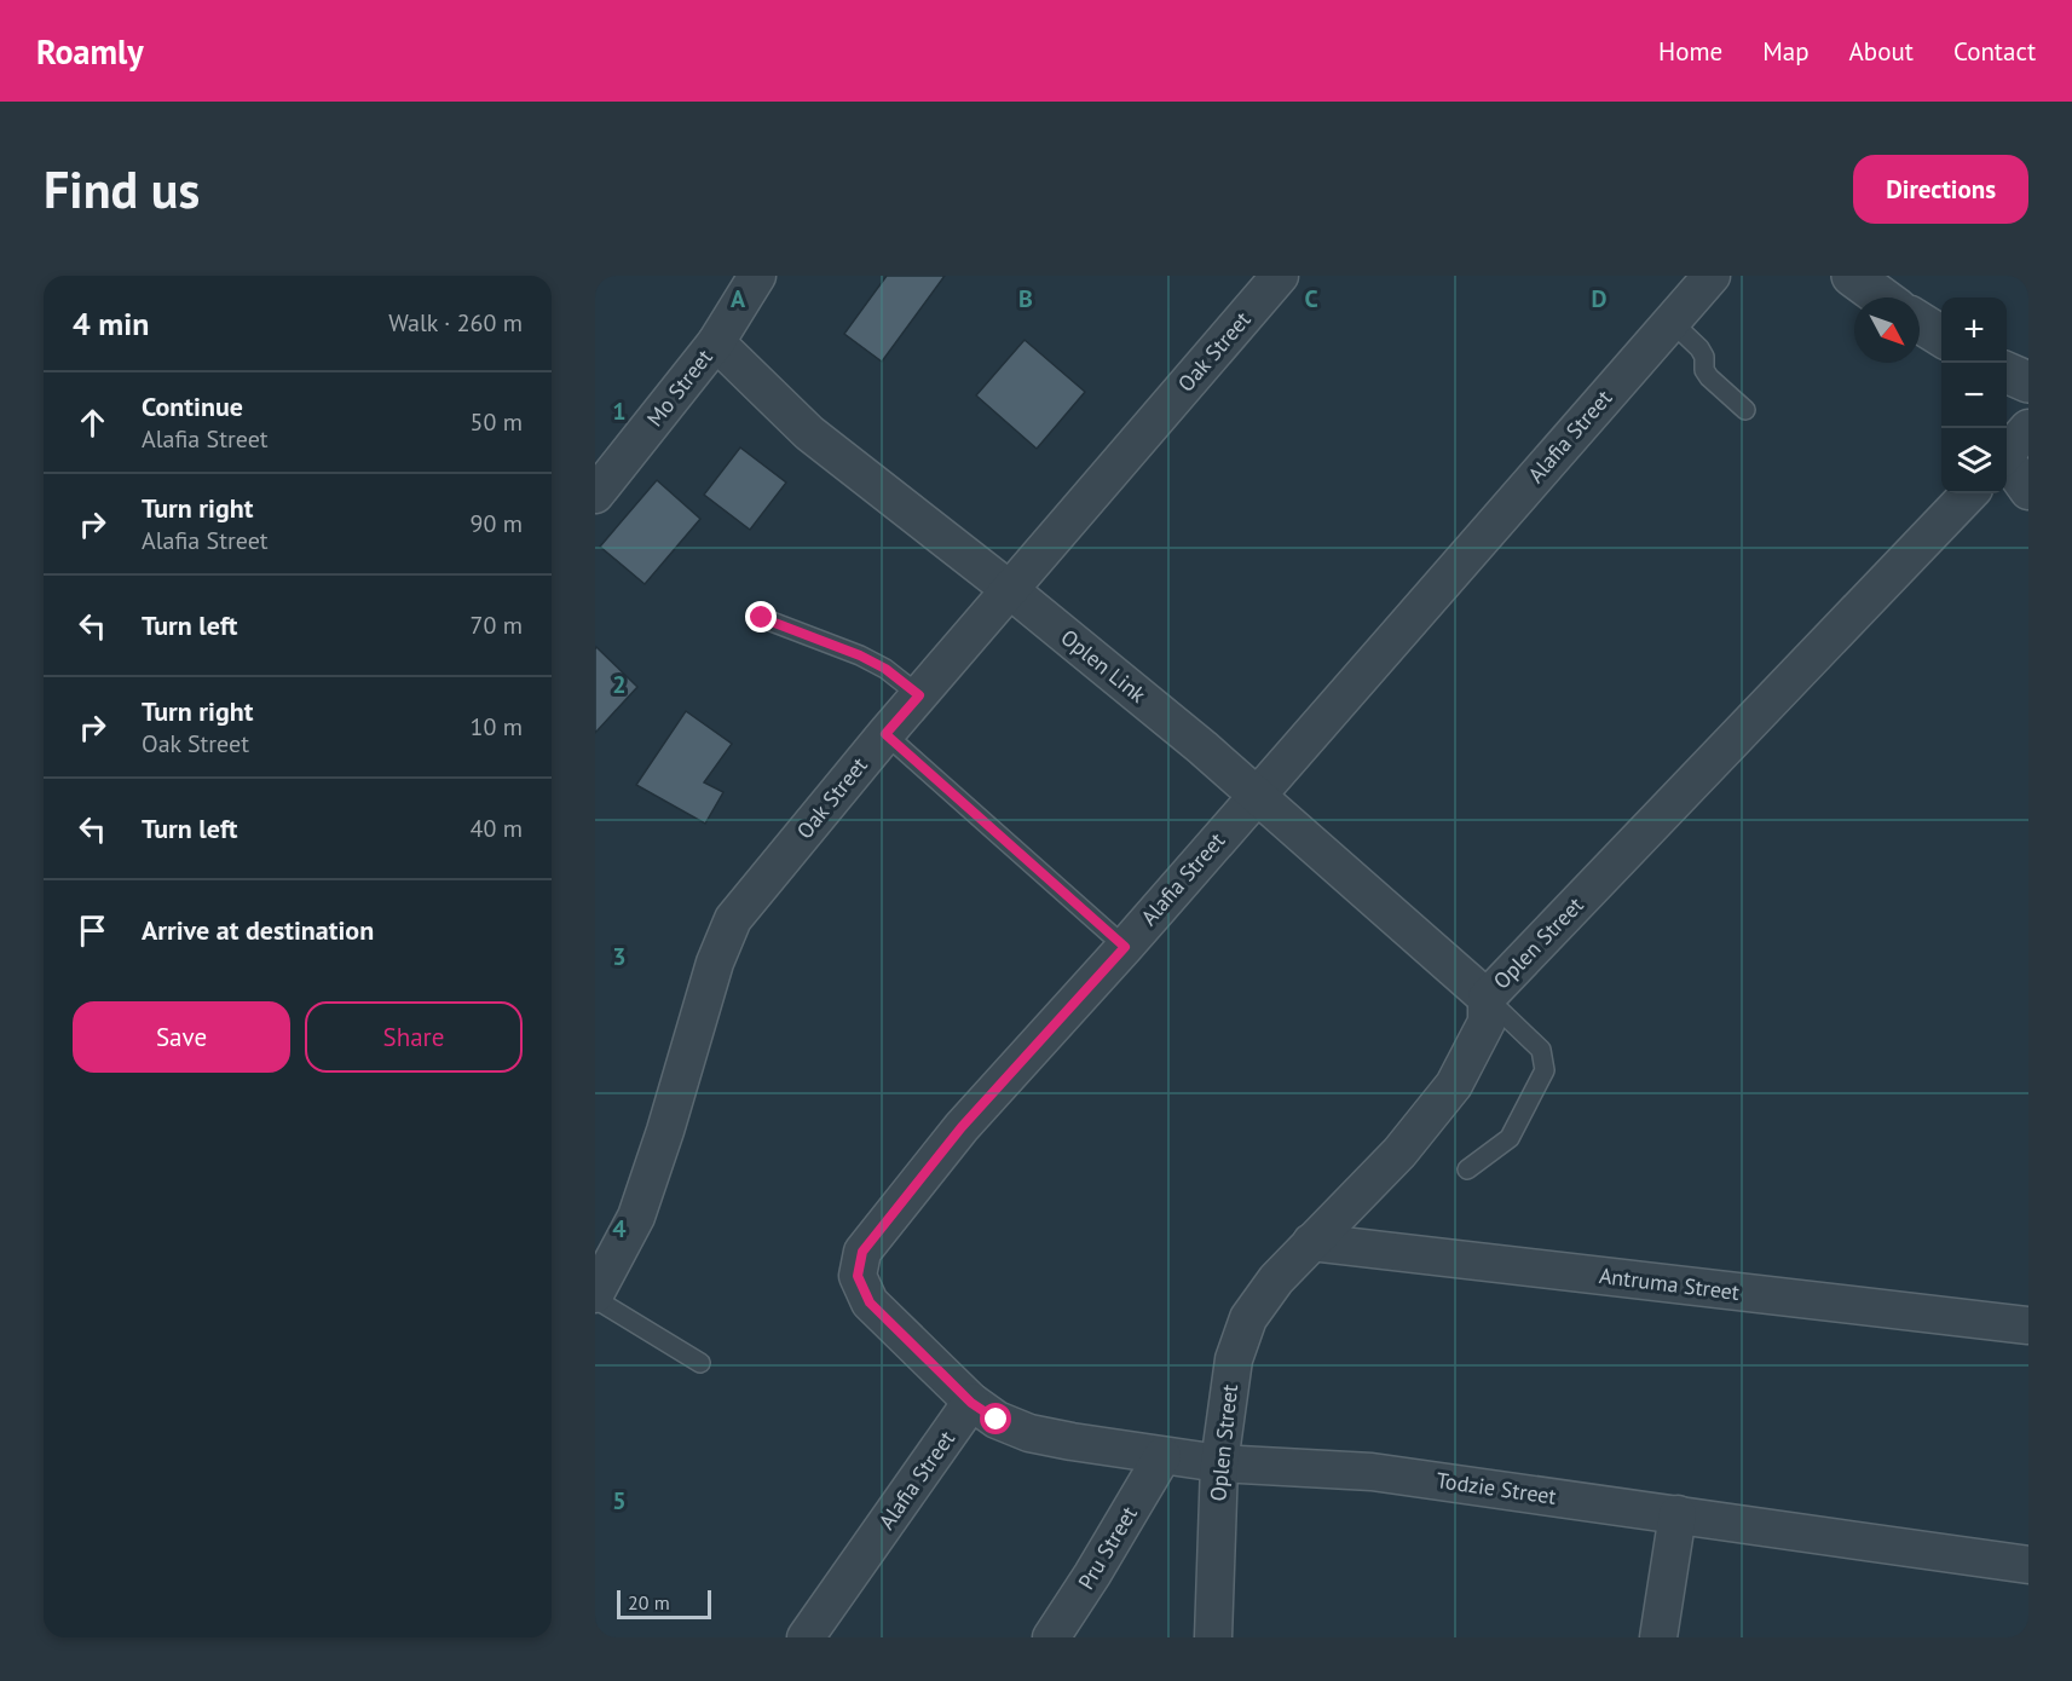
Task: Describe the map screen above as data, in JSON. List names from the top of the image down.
{
  "streets": {
    "street": [
      "Oak Street",
      "Mo Street",
      "Alafia Street",
      "Oplen Link",
      "Oplen Street",
      "Antruma Street",
      "Todzie Street",
      "Pru Street"
    ]
  },
  "crossings": [
    ["Oak Street", "Oplen Link"],
    ["Mo Street", "Oplen Link"],
    ["Alafia Street", "Oplen Link"],
    ["Alafia Street", "Todzie Street"],
    ["Oplen Link", "Oplen Street"],
    ["Oplen Street", "Antruma Street"],
    ["Oplen Street", "Todzie Street"],
    ["Todzie Street", "Pru Street"]
  ],
  "scale_bar": "20 m",
  "north": "bottom right",
  "page": {
    "header": "Roamly",
    "nav": [
      "Home",
      "Map",
      "About",
      "Contact"
    ],
    "buttons": [
      "Directions",
      ["Save", "Share"]
    ],
    "title": "Find us",
    "heading": ["4 min", "Walk · 260 m"],
    "map_buttons": ["+", "−"],
    "list": [
      ["Continue", "Alafia Street", "50 m"],
      ["Turn right", "Alafia Street", "90 m"],
      ["Turn left", "70 m"],
      ["Turn right", "Oak Street", "10 m"],
      ["Turn left", "40 m"],
      "Arrive at destination"
    ],
    "scale": "20 m"
  },
  "grid": {
    "columns": [
      "A",
      "B",
      "C",
      "D"
    ],
    "rows": [
      "1",
      "2",
      "3",
      "4",
      "5"
    ]
  }
}
